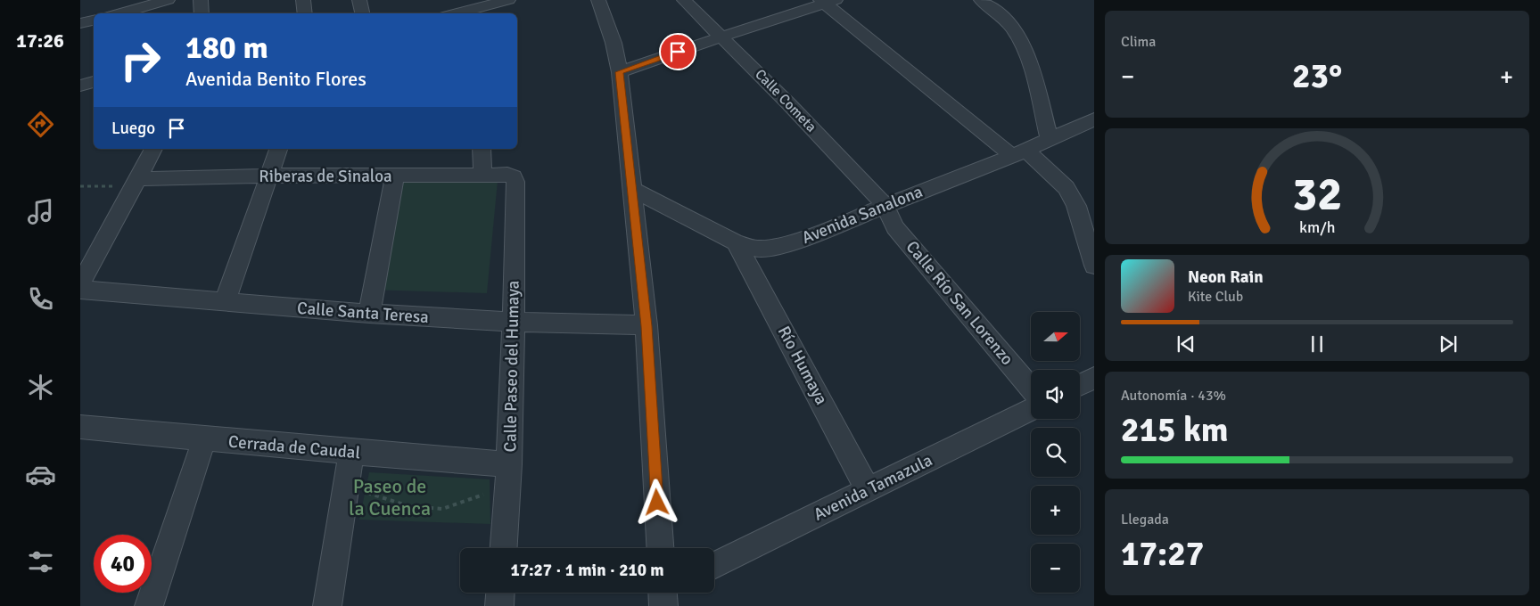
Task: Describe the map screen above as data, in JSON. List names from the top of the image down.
{
  "streets": {
    "street": [
      "Calle Cometa",
      "Riberas de Sinaloa",
      "Avenida Sanalona",
      "Calle Río San Lorenzo",
      "Calle Santa Teresa",
      "Río Humaya",
      "Calle Paseo del Humaya",
      "Cerrada de Caudal",
      "Avenida Tamazula"
    ]
  },
  "crossings": [
    ["Calle Cometa", "Avenida Sanalona"],
    ["Calle Cometa", "Calle Río San Lorenzo"],
    ["Riberas de Sinaloa", "Calle Paseo del Humaya"],
    ["Avenida Sanalona", "Calle Río San Lorenzo"],
    ["Avenida Sanalona", "Río Humaya"],
    ["Calle Santa Teresa", "Calle Paseo del Humaya"],
    ["Río Humaya", "Avenida Tamazula"],
    ["Calle Paseo del Humaya", "Cerrada de Caudal"]
  ],
  "parks": ["Paseo de la Cuenca"],
  "north": "right",
  "page": {
    "tabs": "17:26",
    "tile": [
      "Clima",
      ["Autonomía · 43%", "215 km"],
      ["Llegada", "17:27"]
    ],
    "turn": ["180 m", "Avenida Benito Flores"],
    "heat": ["−", "23°", "+"],
    "then": "Luego",
    "song": ["Neon Rain", "Kite Club"],
    "map_buttons": ["+", "−"],
    "limit": "40",
    "trip": "17:27 · 1 min · 210 m",
    "gauge": ["32", "km/h"]
  }
}
